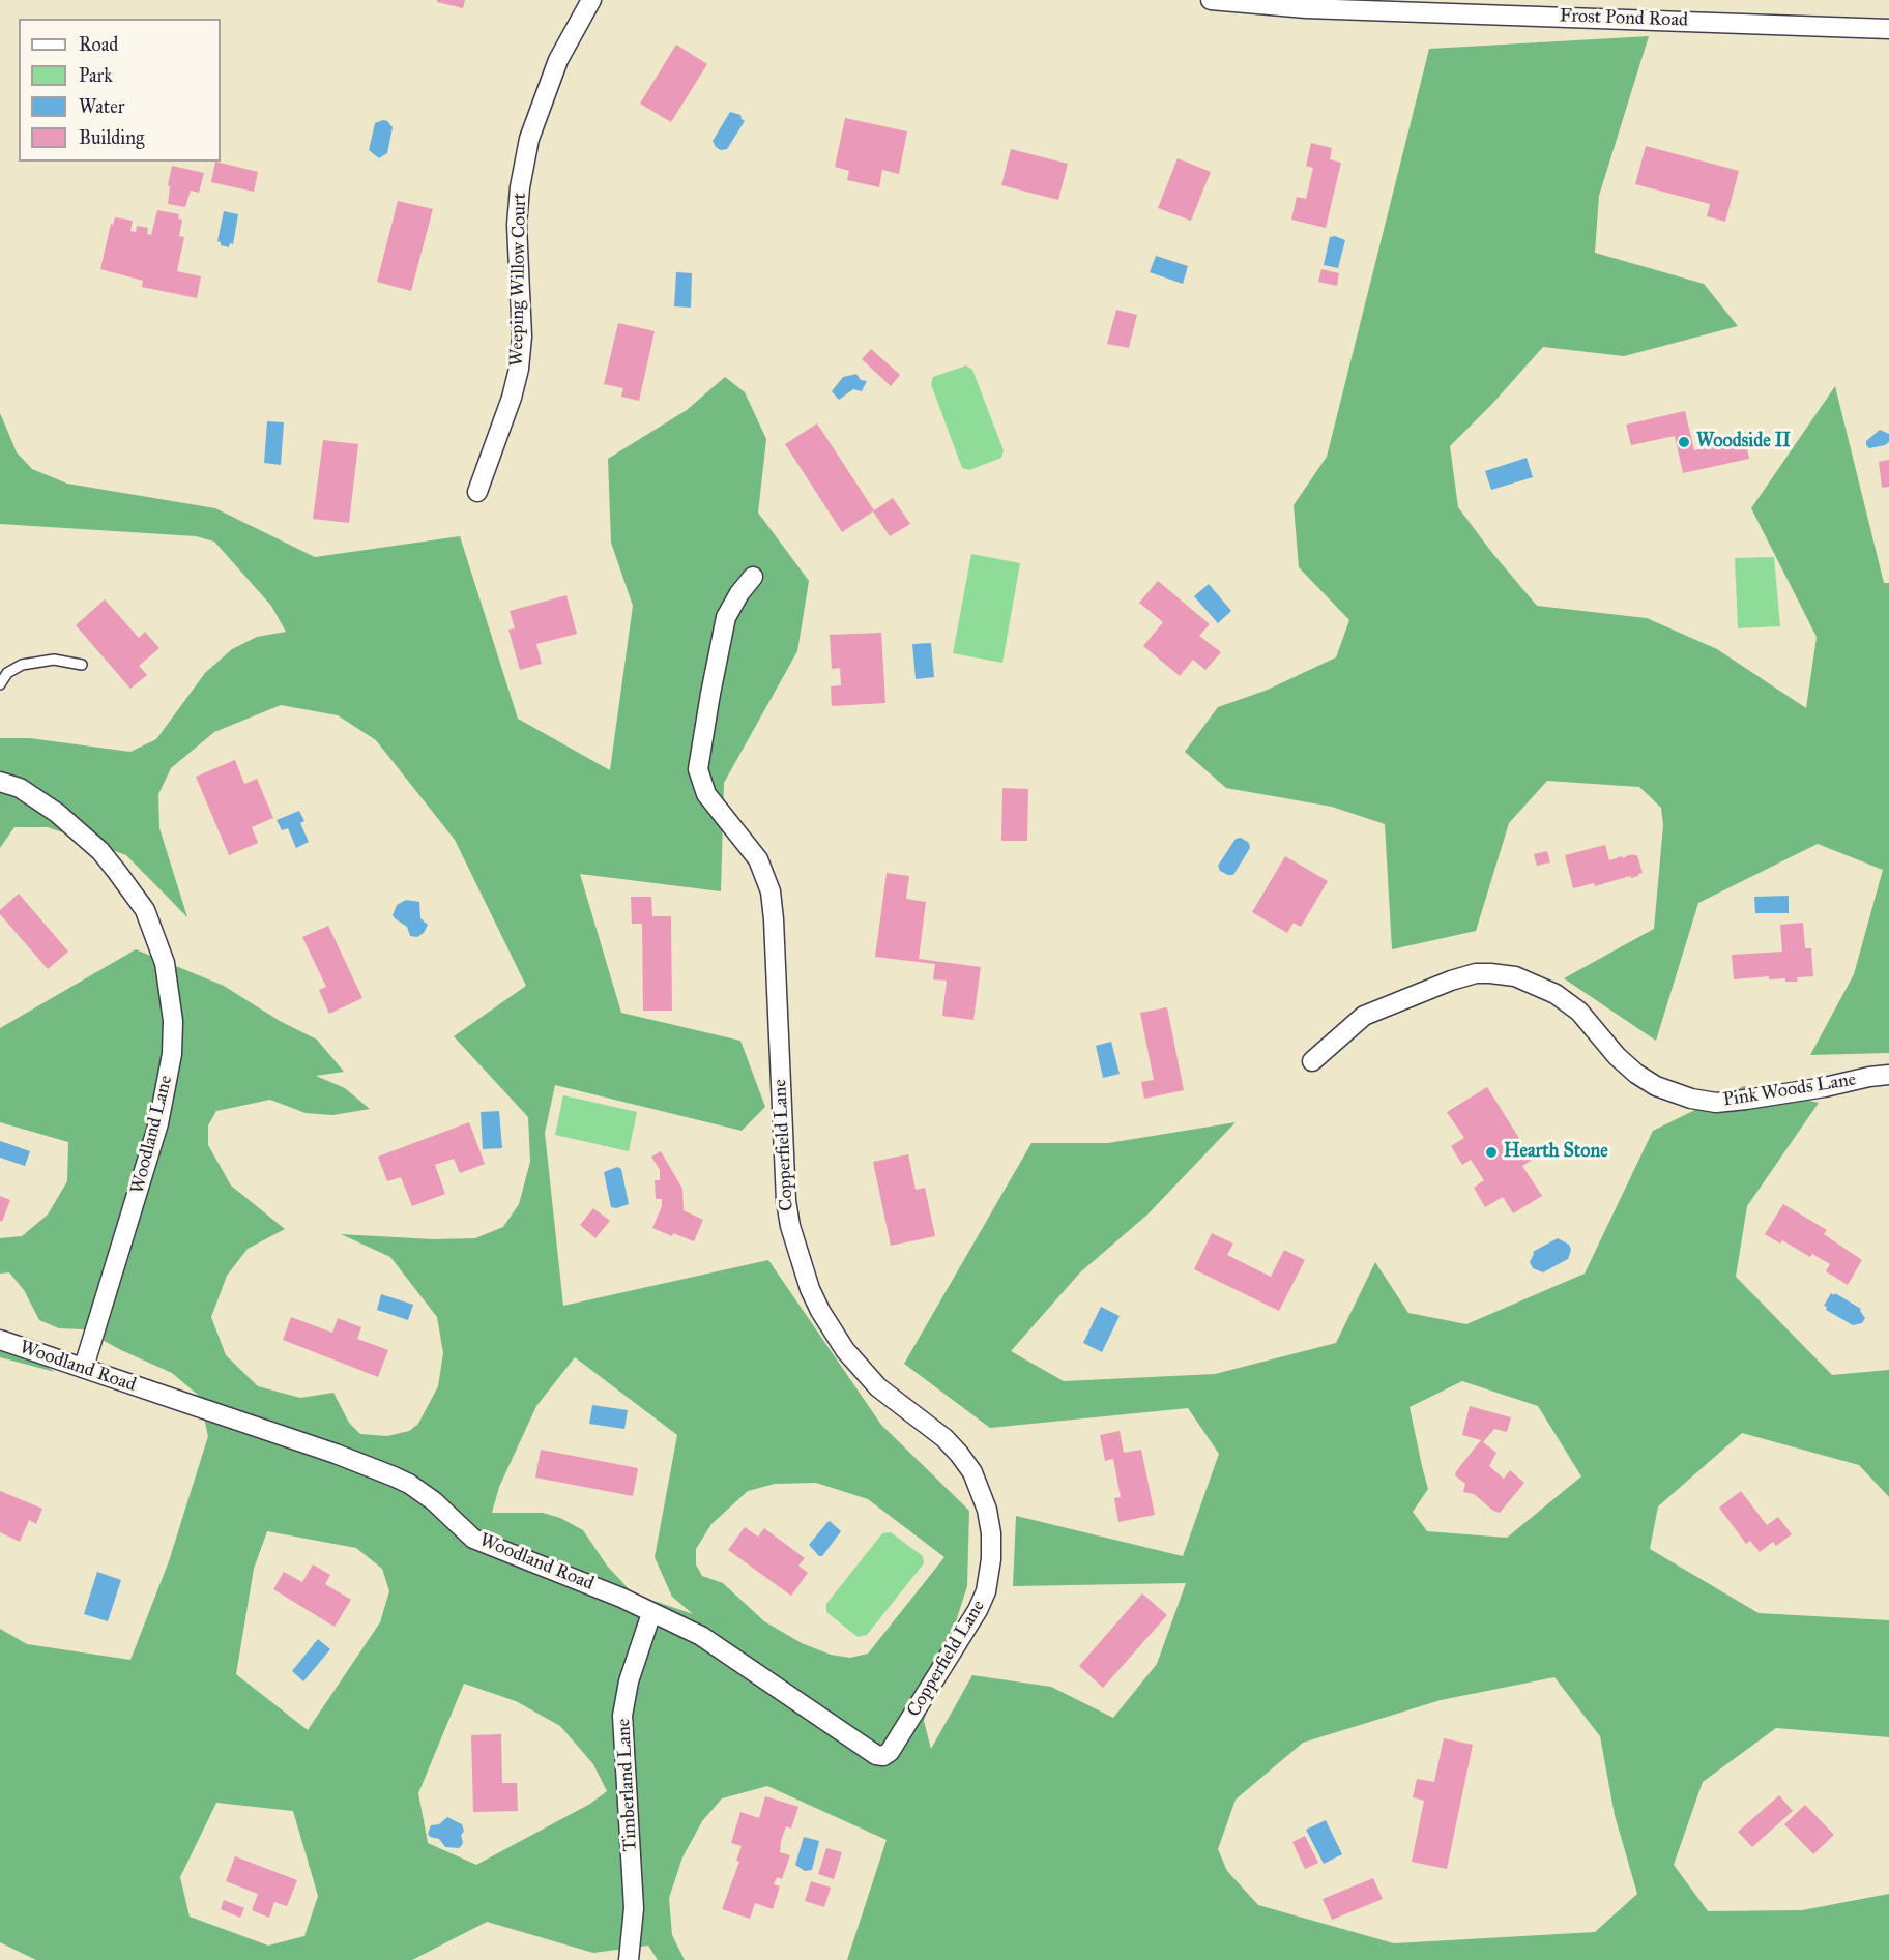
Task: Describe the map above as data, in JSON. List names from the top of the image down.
{
  "streets": {
    "street": [
      "Frost Pond Road",
      "Weeping Willow Court",
      "Pink Woods Lane",
      "Woodland Lane",
      "Copperfield Lane",
      "Woodland Road",
      "Timberland Lane"
    ]
  },
  "crossings": [
    ["Woodland Lane", "Woodland Road"],
    ["Copperfield Lane", "Woodland Road"],
    ["Woodland Road", "Timberland Lane"]
  ],
  "places": ["Woodside II", "Hearth Stone"],
  "legend": [
    "Road",
    "Park",
    "Water",
    "Building"
  ]
}
